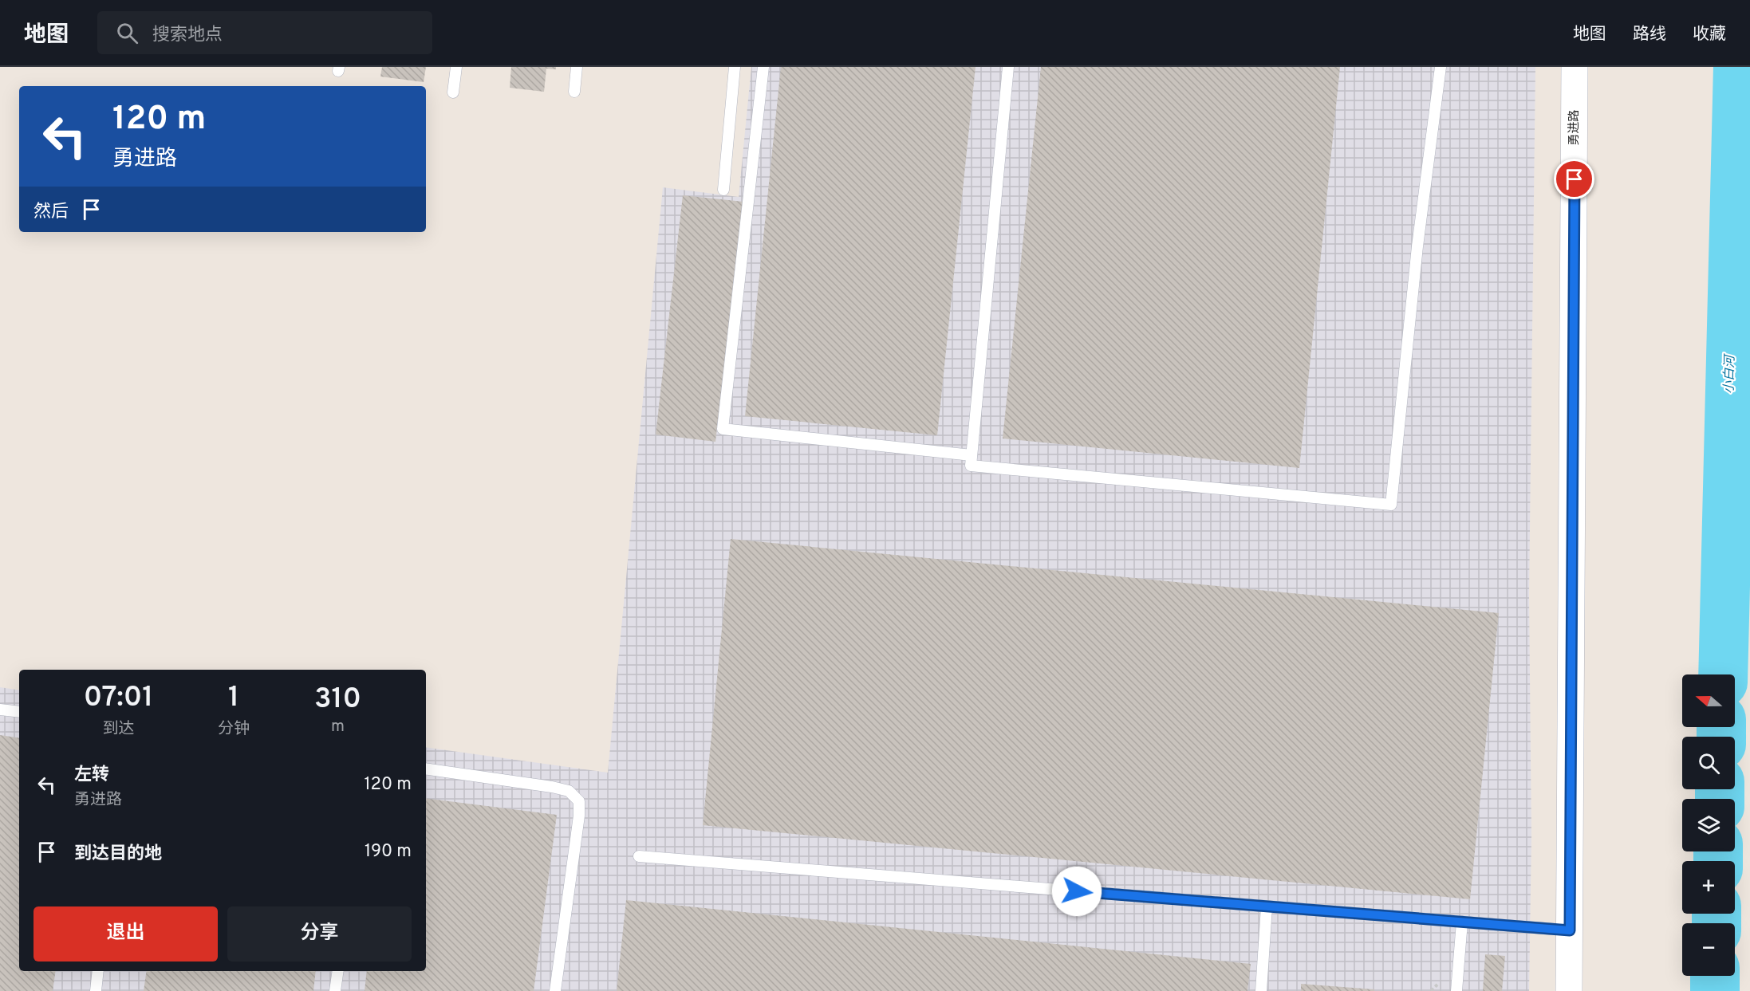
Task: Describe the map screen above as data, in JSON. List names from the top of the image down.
{
  "streets": {
    "street": ["勇进路"]
  },
  "water": ["小白河"],
  "north": "left",
  "page": {
    "header": "地图",
    "search": "搜索地点",
    "nav": ["地图", "路线", "收藏"],
    "turn": ["120 m", "勇进路"],
    "then": "然后",
    "eta": [
      "07:01",
      "到达",
      "1",
      "分钟",
      "310",
      "m"
    ],
    "map_buttons": ["+", "−"],
    "list": [
      {
        "name": "左转",
        "note": "勇进路",
        "value": "120 m"
      },
      {
        "name": "到达目的地",
        "value": "190 m"
      }
    ],
    "buttons": ["退出", "分享"]
  }
}
